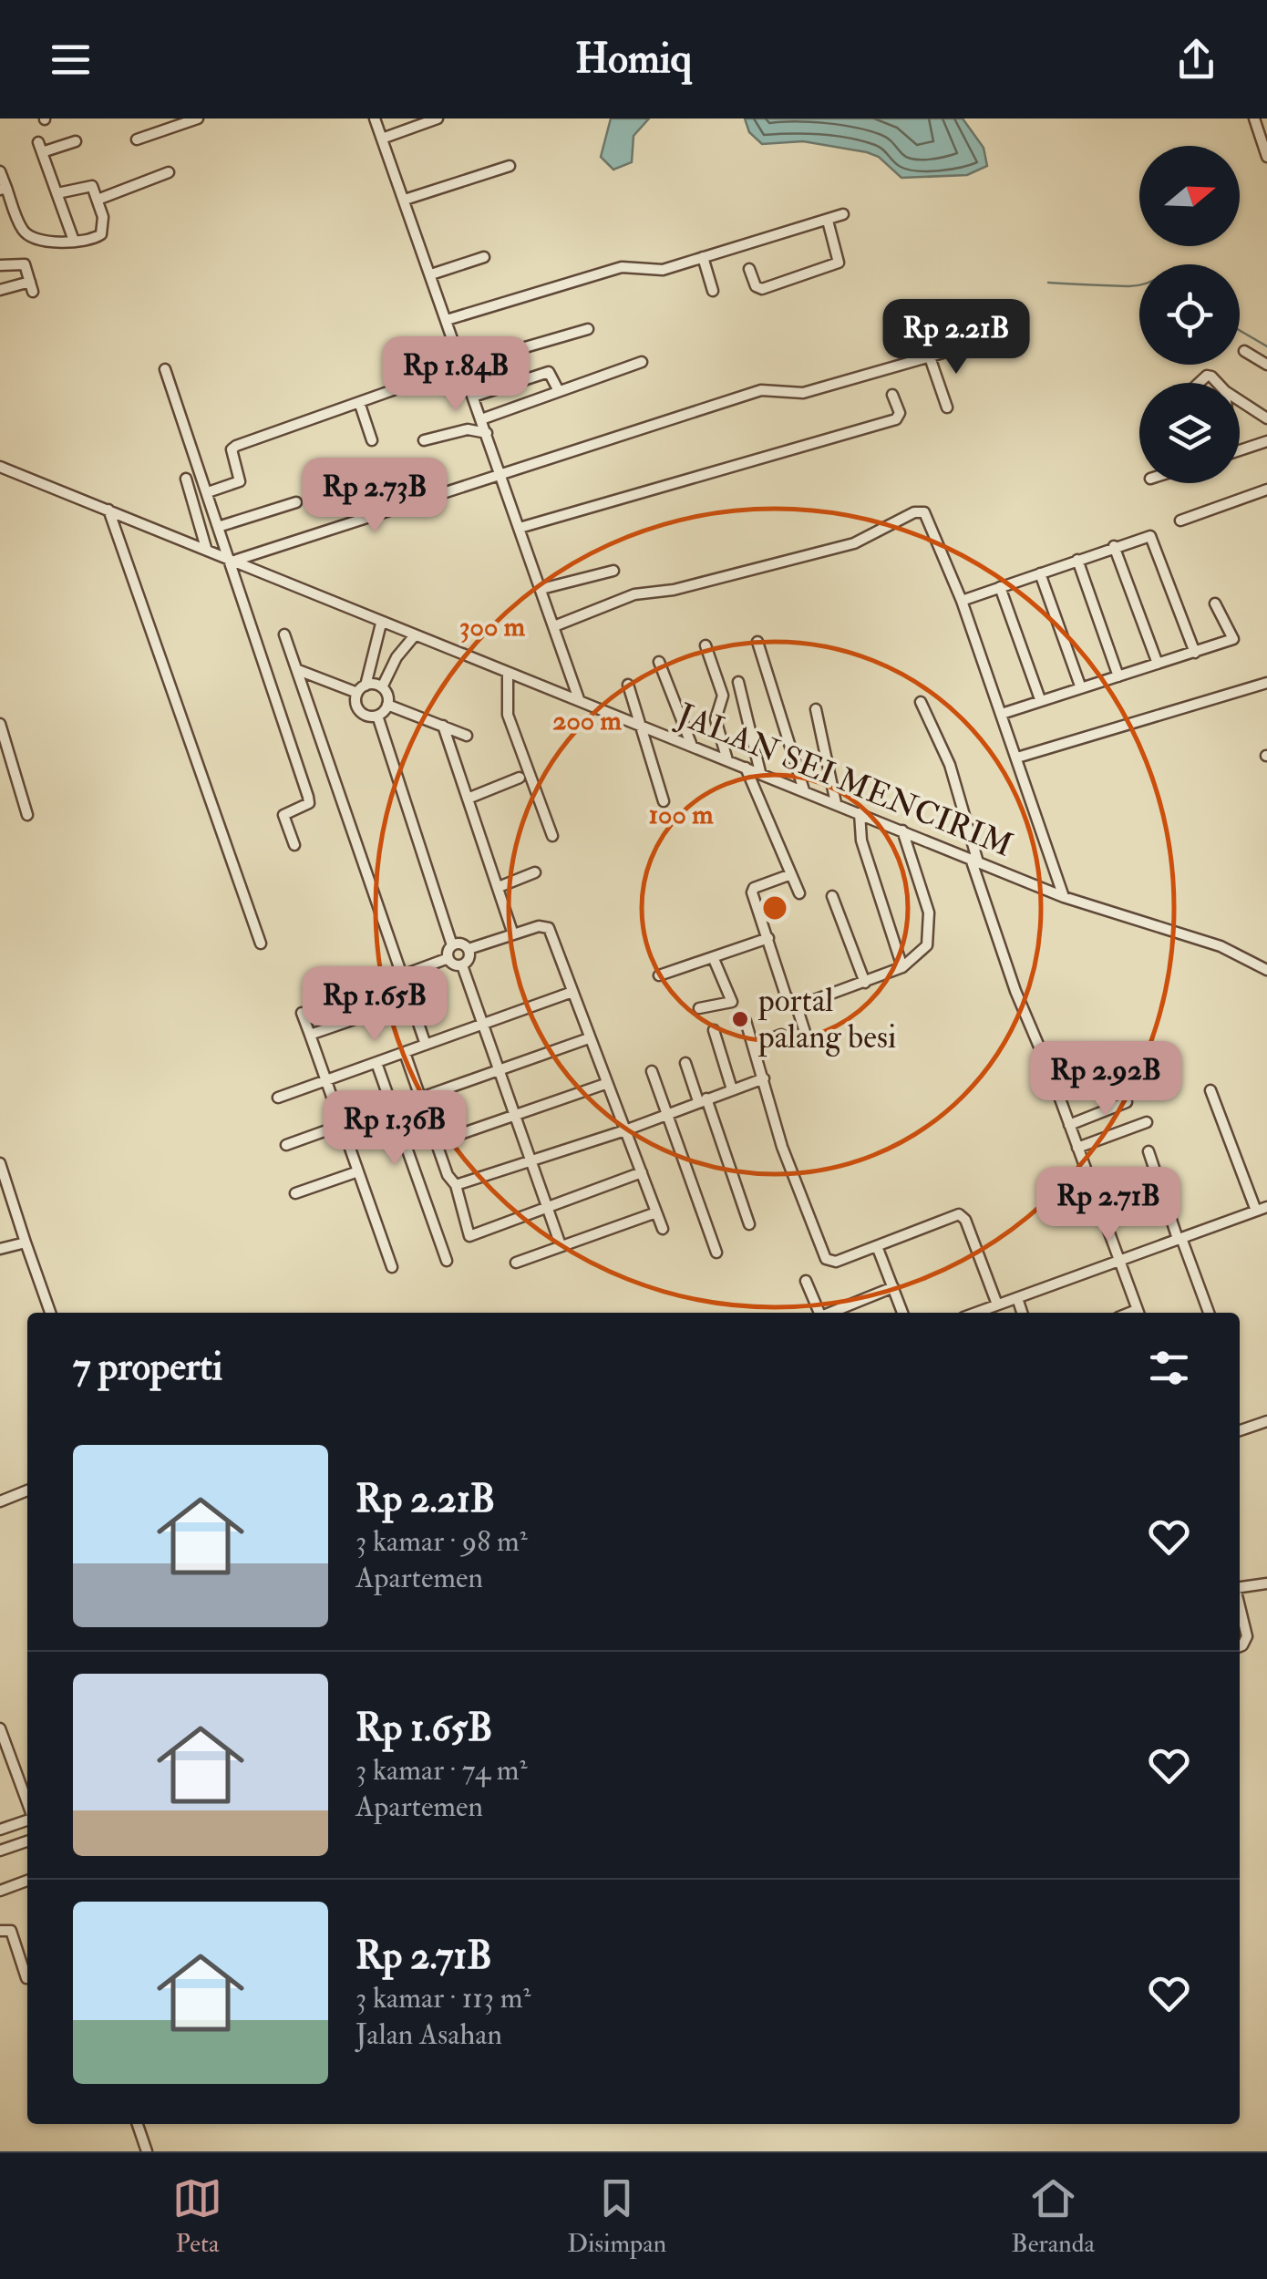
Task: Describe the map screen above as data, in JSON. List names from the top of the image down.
{
  "streets": {
    "street": ["JALAN SEI MENCIRIM"]
  },
  "places": ["portal palang besi"],
  "north": "right",
  "page": {
    "header": "Homiq",
    "price": [
      "Rp 2.21B",
      "Rp 1.84B",
      "Rp 2.73B",
      "Rp 1.65B",
      "Rp 2.92B",
      "Rp 1.36B",
      "Rp 2.71B"
    ],
    "heading": "7 properti",
    "list": [
      {
        "name": "Rp 2.21B",
        "note": "3 kamar · 98 m² · Apartemen"
      },
      {
        "name": "Rp 1.65B",
        "note": "3 kamar · 74 m² · Apartemen"
      },
      {
        "name": "Rp 2.71B",
        "note": "3 kamar · 113 m² · Jalan Asahan"
      }
    ],
    "tabs": ["Peta", "Disimpan", "Beranda"]
  },
  "rings": ["300 m", "200 m", "100 m"]
}
